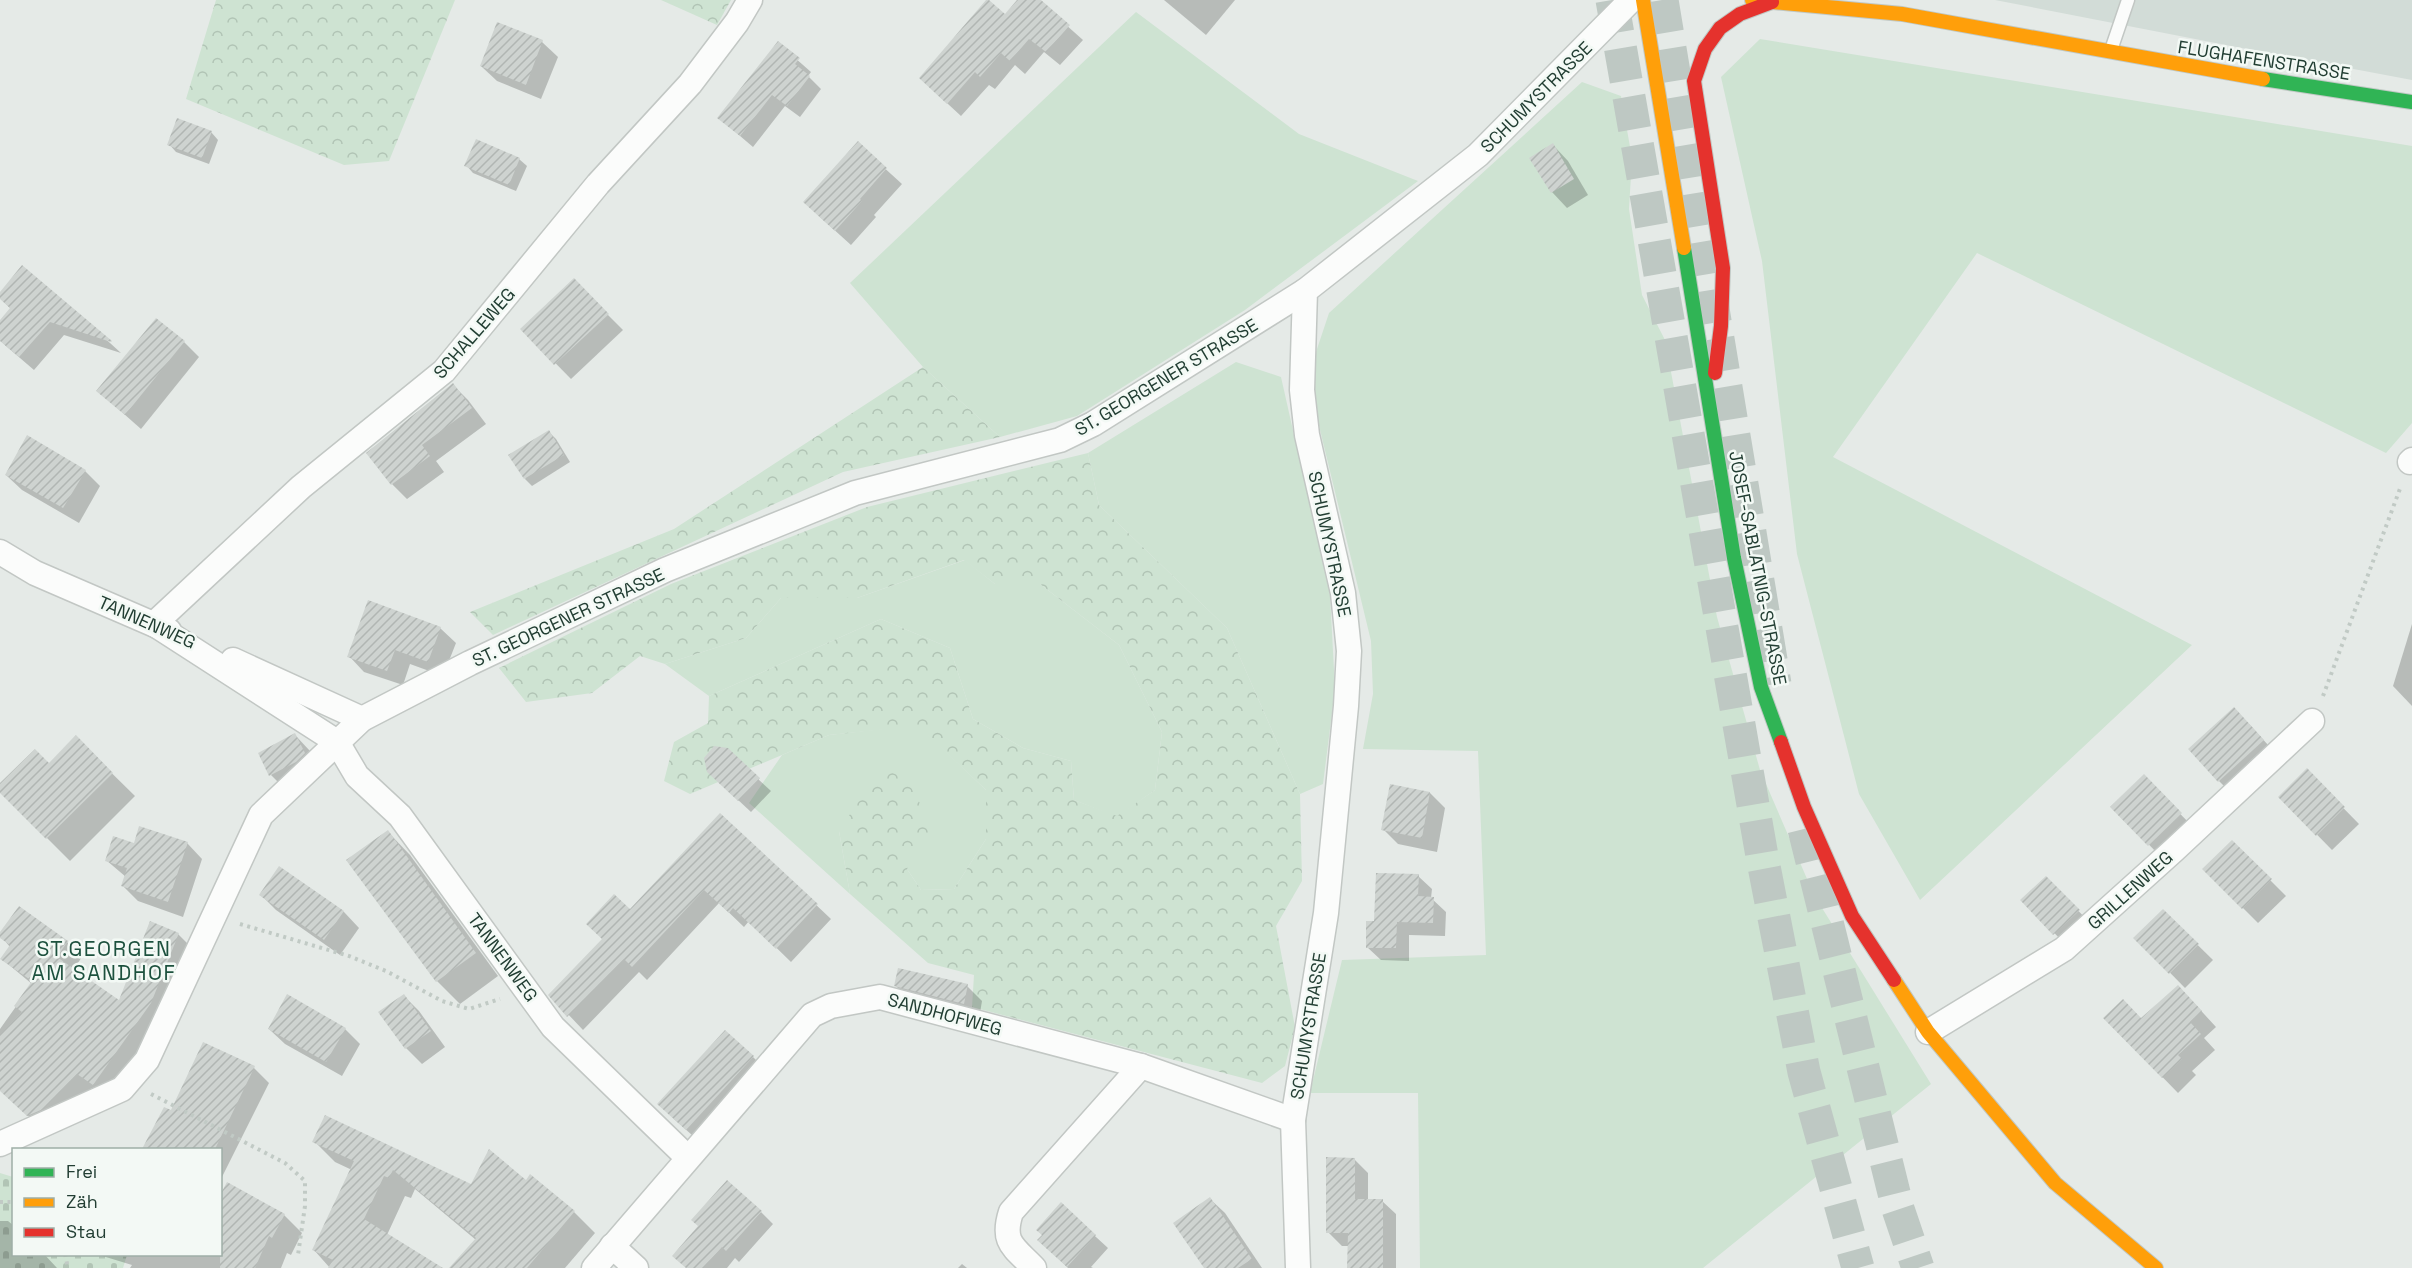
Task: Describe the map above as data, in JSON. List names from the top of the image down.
{
  "streets": {
    "main road": ["FLUGHAFENSTRASSE", "JOSEF-SABLATNIG-STRASSE"],
    "street": [
      "SCHUMYSTRASSE",
      "SCHALLEWEG",
      "ST. GEORGENER STRASSE",
      "TANNENWEG",
      "GRILLENWEG",
      "SANDHOFWEG"
    ]
  },
  "crossings": [
    ["SCHUMYSTRASSE", "ST. GEORGENER STRASSE"],
    ["SCHUMYSTRASSE", "SANDHOFWEG"],
    ["SCHALLEWEG", "TANNENWEG"],
    ["ST. GEORGENER STRASSE", "TANNENWEG"],
    ["JOSEF-SABLATNIG-STRASSE", "GRILLENWEG"],
    ["TANNENWEG", "SANDHOFWEG"]
  ],
  "districts": ["ST.GEORGEN AM SANDHOF"],
  "legend": ["Frei", "Zäh", "Stau"]
}
